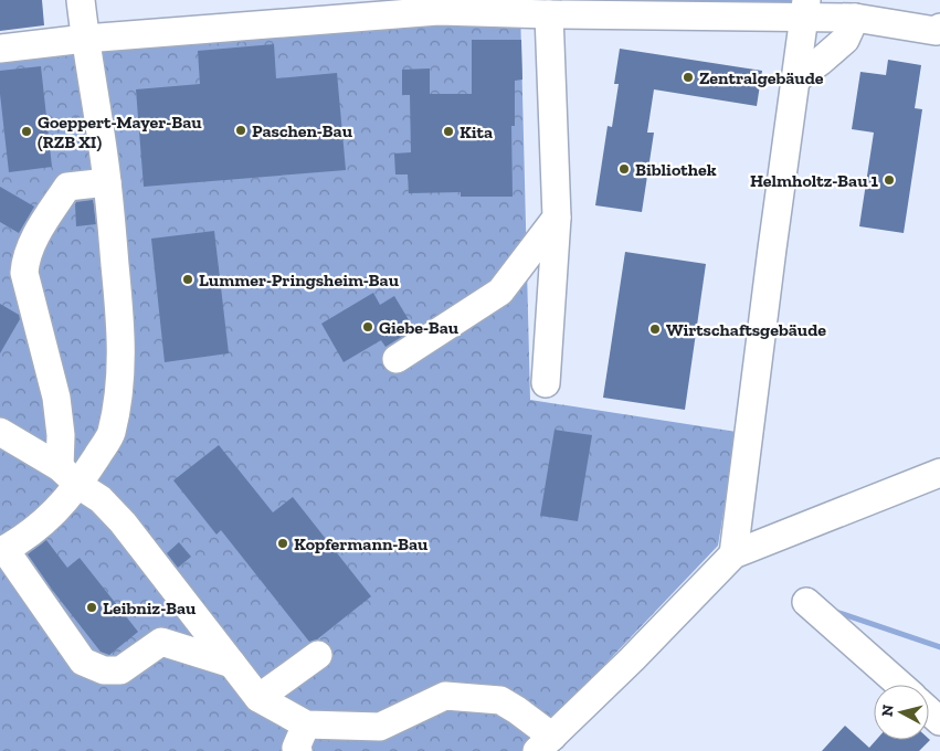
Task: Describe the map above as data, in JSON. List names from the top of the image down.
{
  "places": [
    "Zentralgebäude",
    "Paschen-Bau",
    "Goeppert-Mayer-Bau (RZB XI)",
    "Kita",
    "Bibliothek",
    "Helmholtz-Bau 1",
    "Lummer-Pringsheim-Bau",
    "Giebe-Bau",
    "Wirtschaftsgebäude",
    "Kopfermann-Bau",
    "Leibniz-Bau"
  ],
  "north": "left"
}
